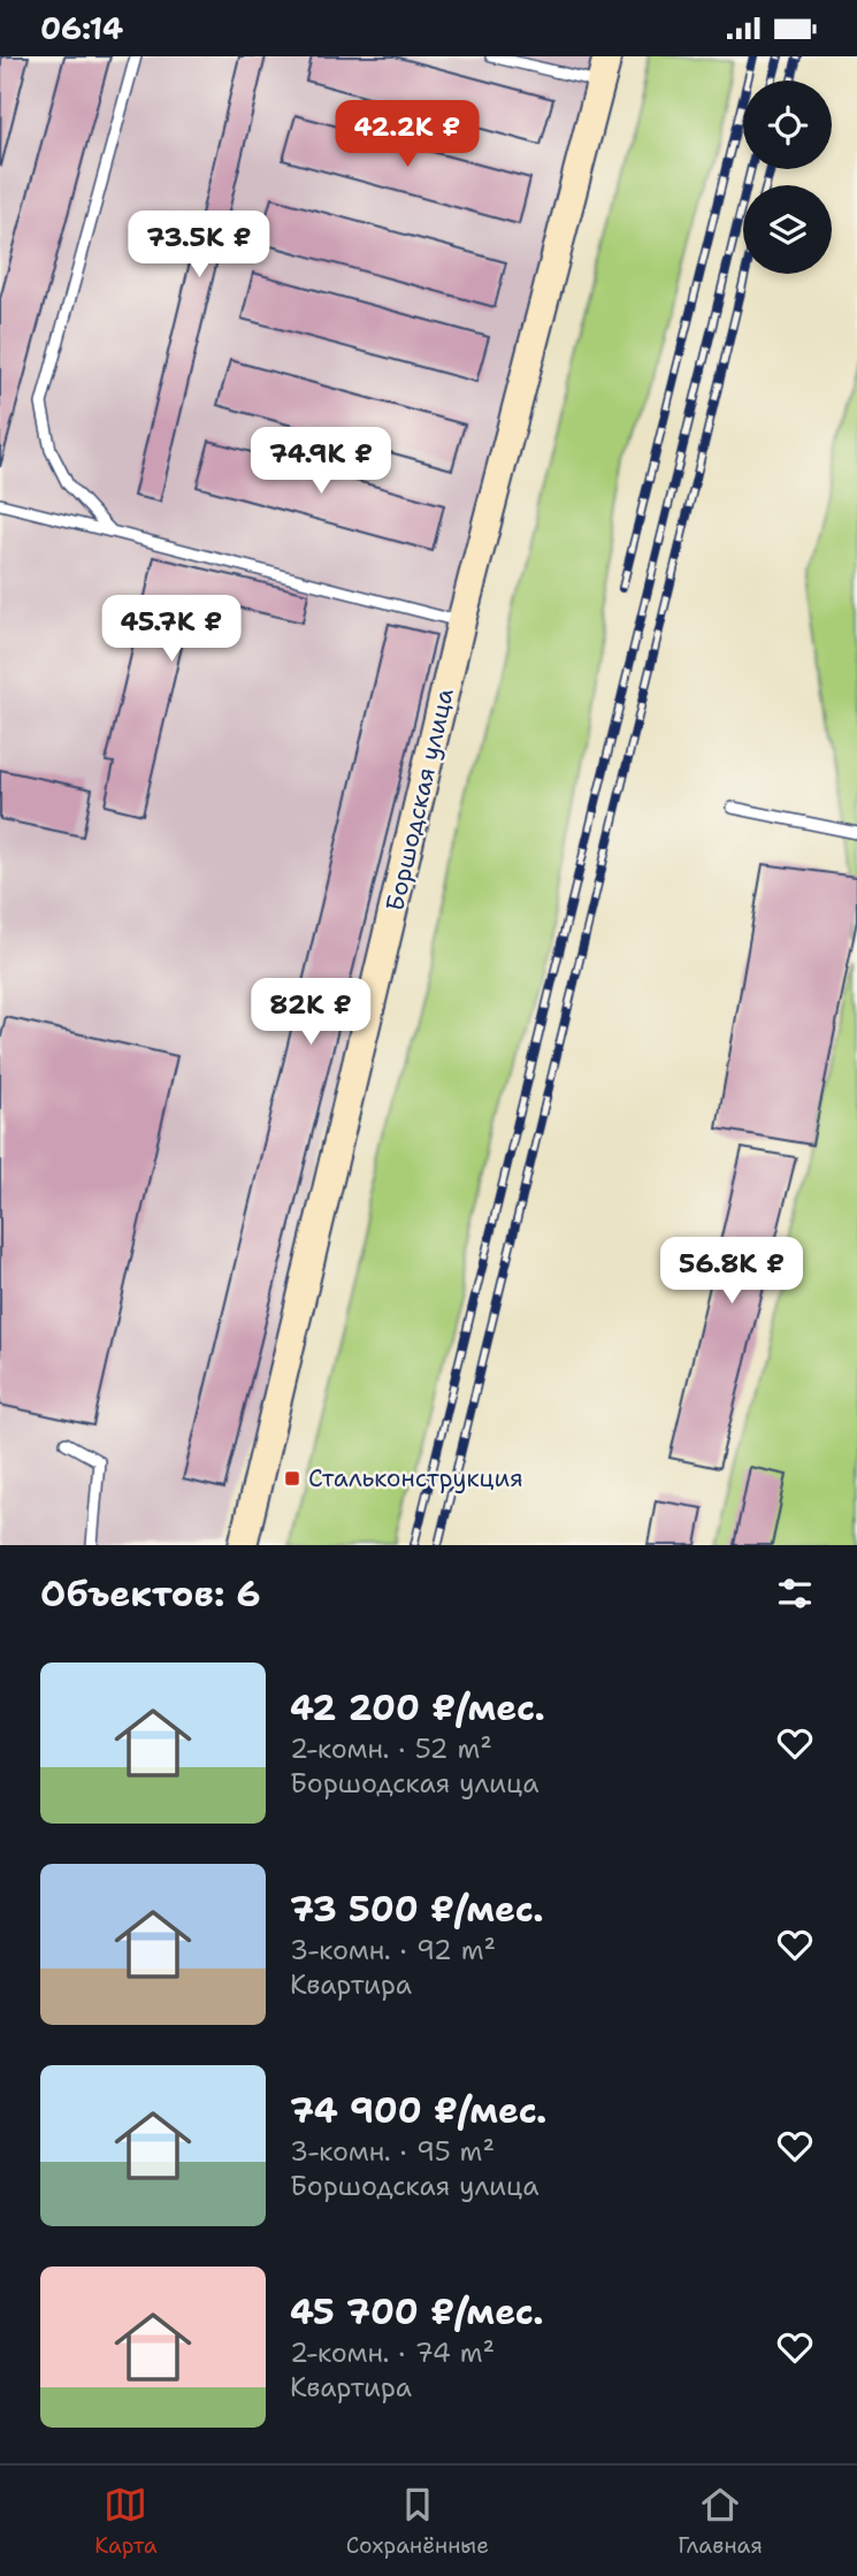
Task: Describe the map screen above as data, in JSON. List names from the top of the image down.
{
  "streets": {
    "street": ["Боршодская улица"]
  },
  "places": {
    "transit": ["Стальконструкция"]
  },
  "page": {
    "status": "06:14",
    "price": [
      "42.2K ₽",
      "73.5K ₽",
      "74.9K ₽",
      "45.7K ₽",
      "82K ₽",
      "56.8K ₽"
    ],
    "heading": "Объектов: 6",
    "list": [
      {
        "name": "42 200 ₽/мес.",
        "note": "2-комн. · 52 m² · Боршодская улица"
      },
      {
        "name": "73 500 ₽/мес.",
        "note": "3-комн. · 92 m² · Квартира"
      },
      {
        "name": "74 900 ₽/мес.",
        "note": "3-комн. · 95 m² · Боршодская улица"
      },
      {
        "name": "45 700 ₽/мес.",
        "note": "2-комн. · 74 m² · Квартира"
      }
    ],
    "tabs": ["Карта", "Сохранённые", "Главная"]
  }
}
